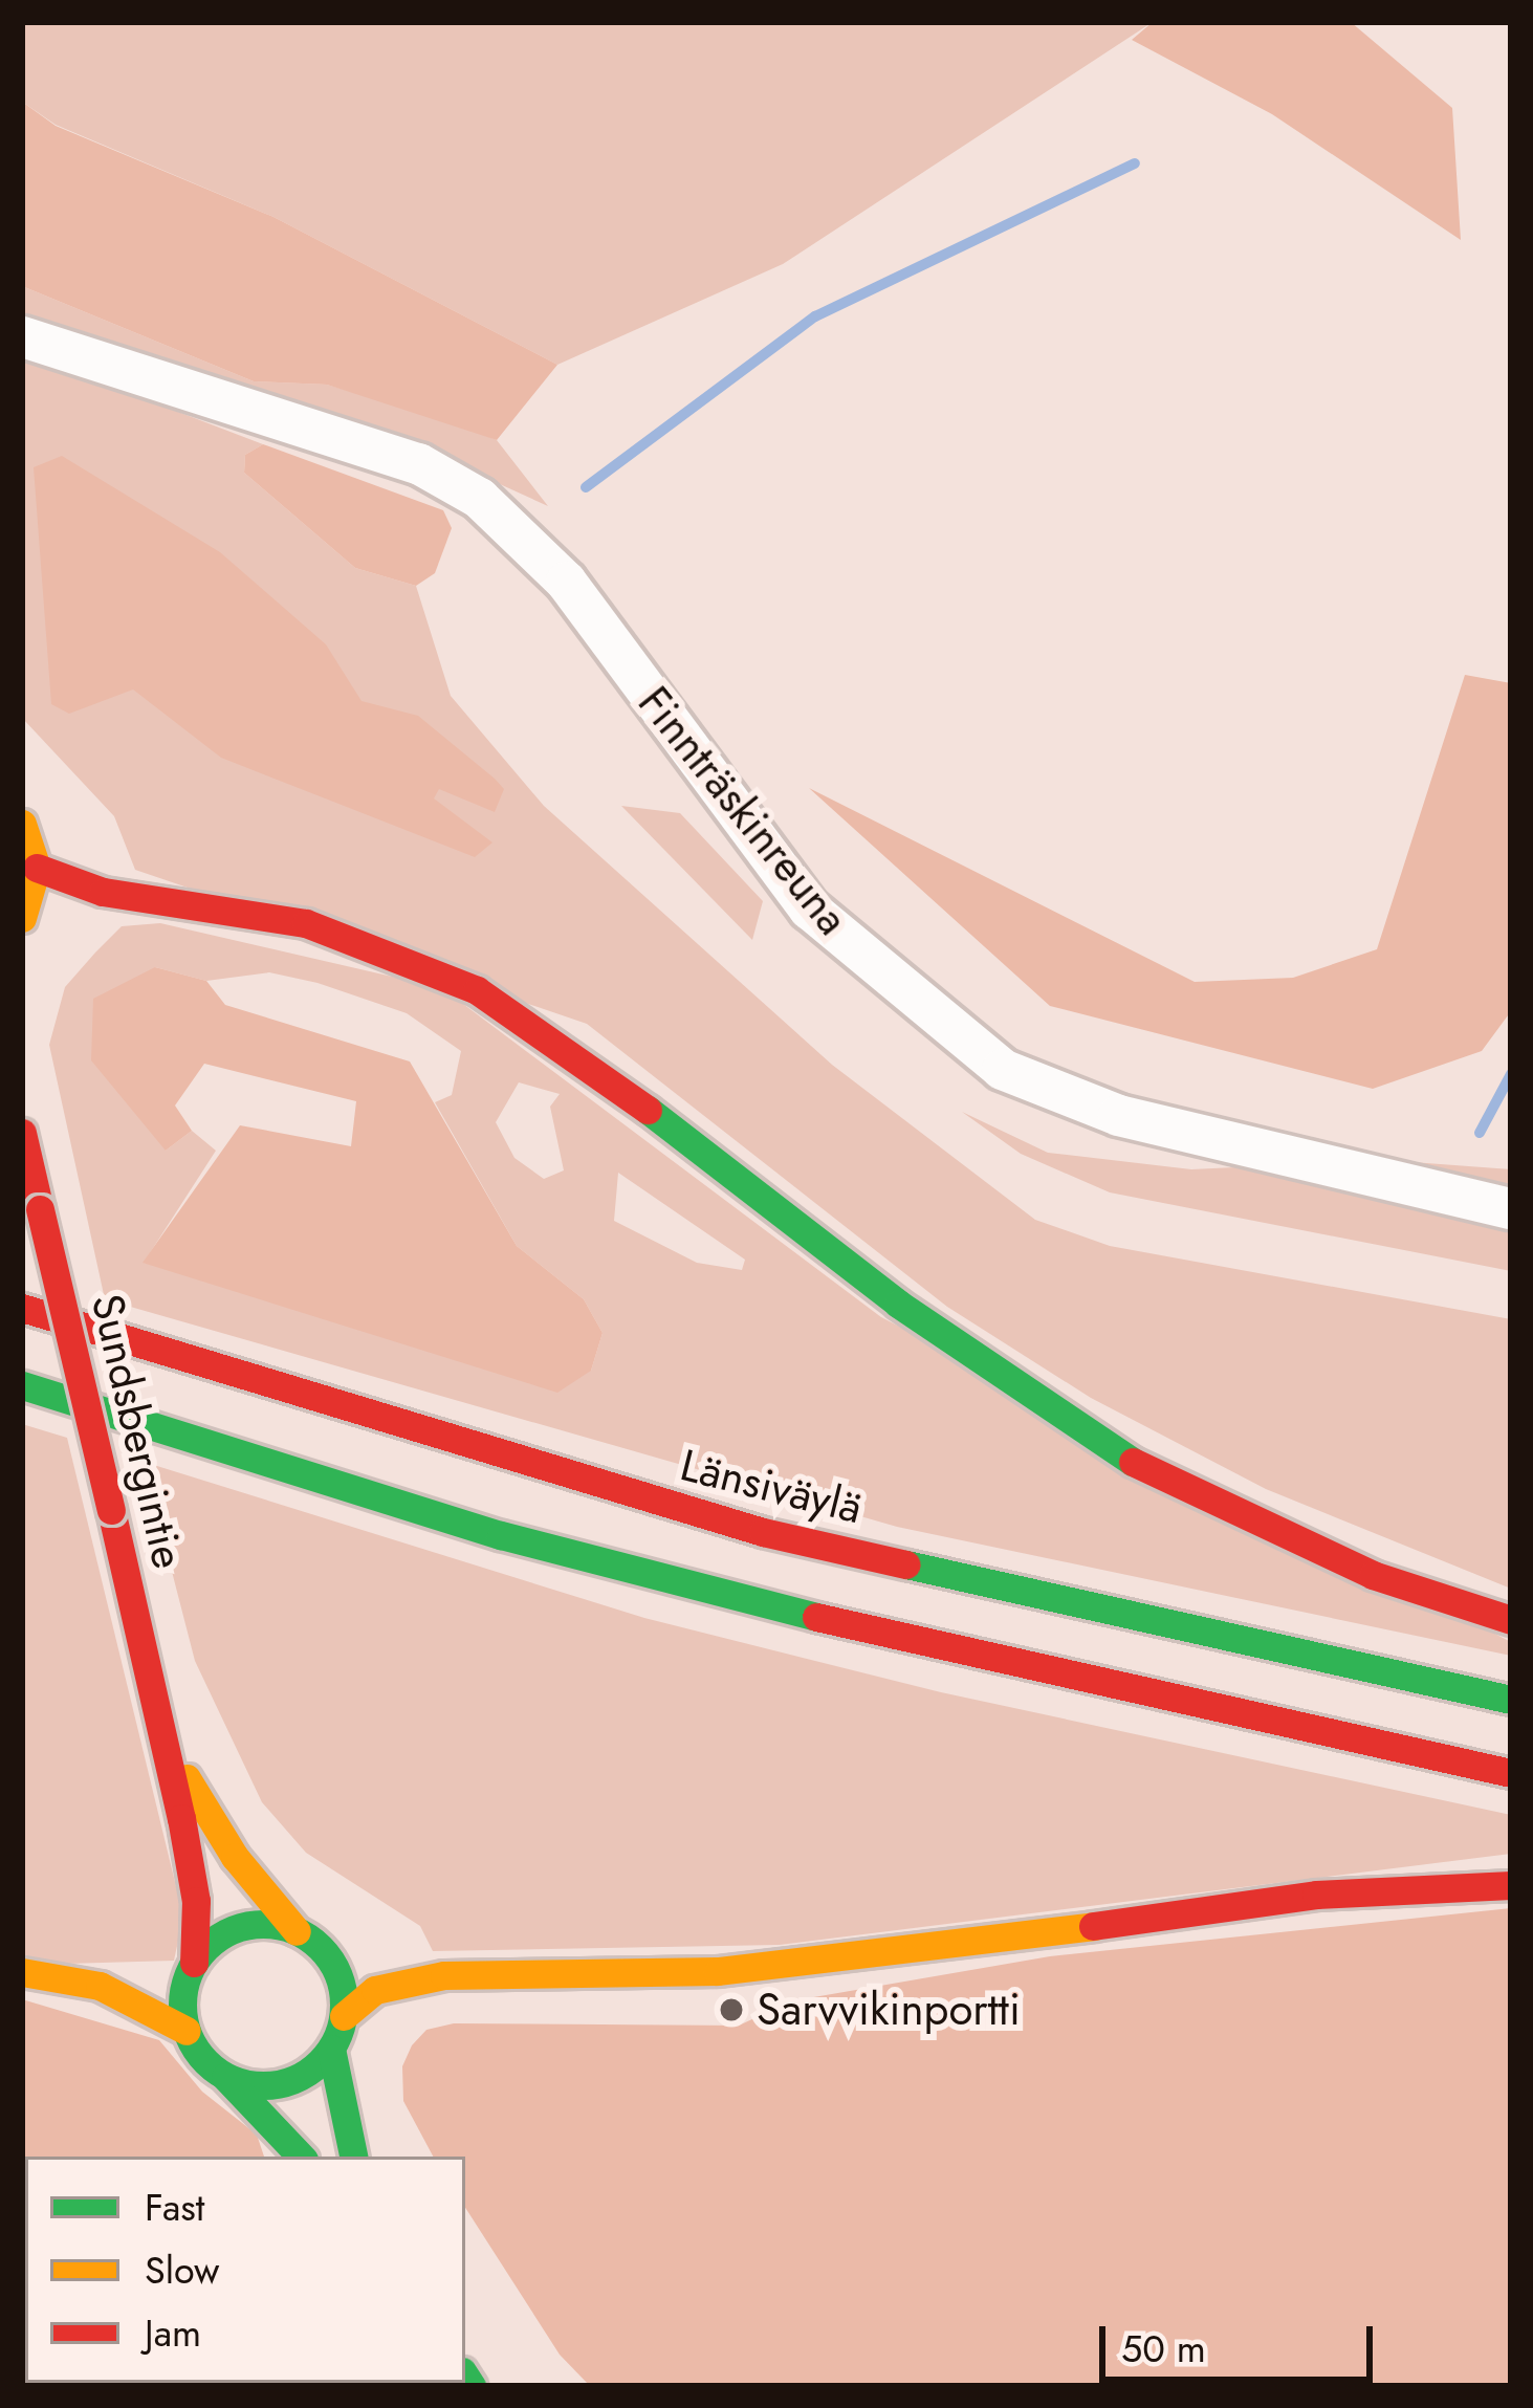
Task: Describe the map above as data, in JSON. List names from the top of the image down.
{
  "streets": {
    "main road": ["Sundsbergintie", "Länsiväylä"],
    "street": ["Finnträskinreuna"]
  },
  "places": ["Sarvvikinportti"],
  "legend": ["Fast", "Slow", "Jam"],
  "scale_bar": "50 m"
}
